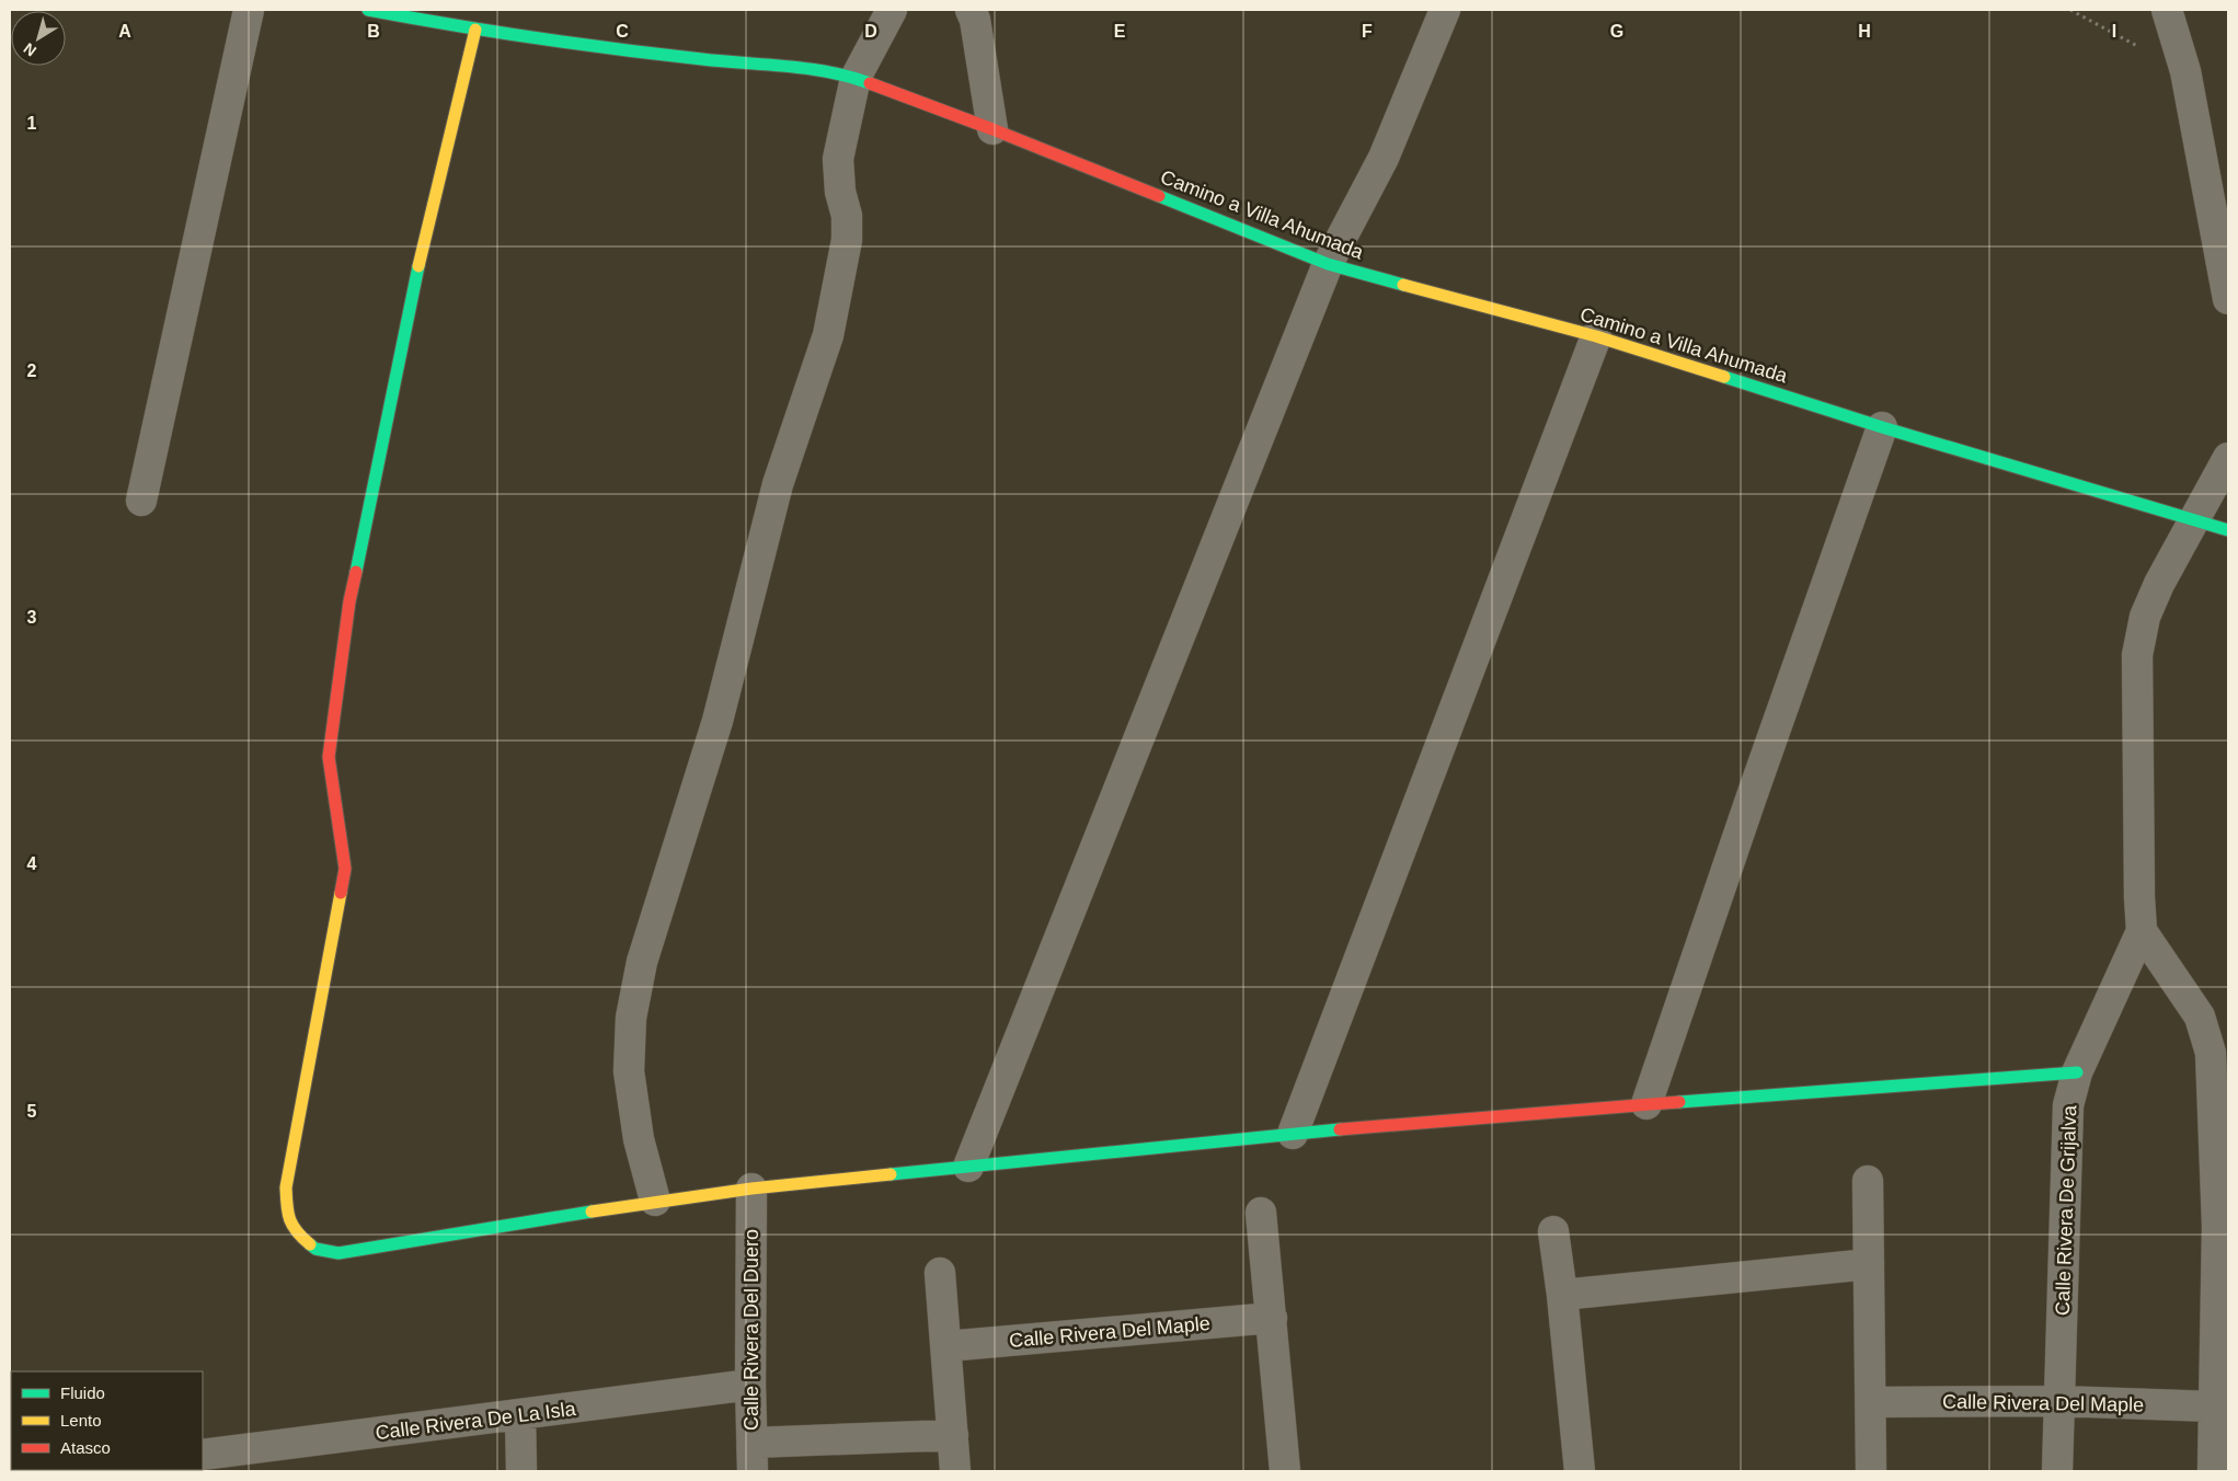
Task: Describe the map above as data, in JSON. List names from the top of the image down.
{
  "streets": {
    "street": [
      "Camino a Villa Ahumada",
      "Calle Rivera De Grijalva",
      "Calle Rivera Del Duero",
      "Calle Rivera Del Maple",
      "Calle Rivera De La Isla"
    ]
  },
  "crossings": [
    ["Calle Rivera De Grijalva", "Calle Rivera Del Maple"],
    ["Calle Rivera Del Duero", "Calle Rivera De La Isla"]
  ],
  "legend": ["Fluido", "Lento", "Atasco"],
  "north": "bottom left",
  "grid": {
    "columns": [
      "A",
      "B",
      "C",
      "D",
      "E",
      "F",
      "G",
      "H",
      "I"
    ],
    "rows": [
      "1",
      "2",
      "3",
      "4",
      "5"
    ]
  }
}
